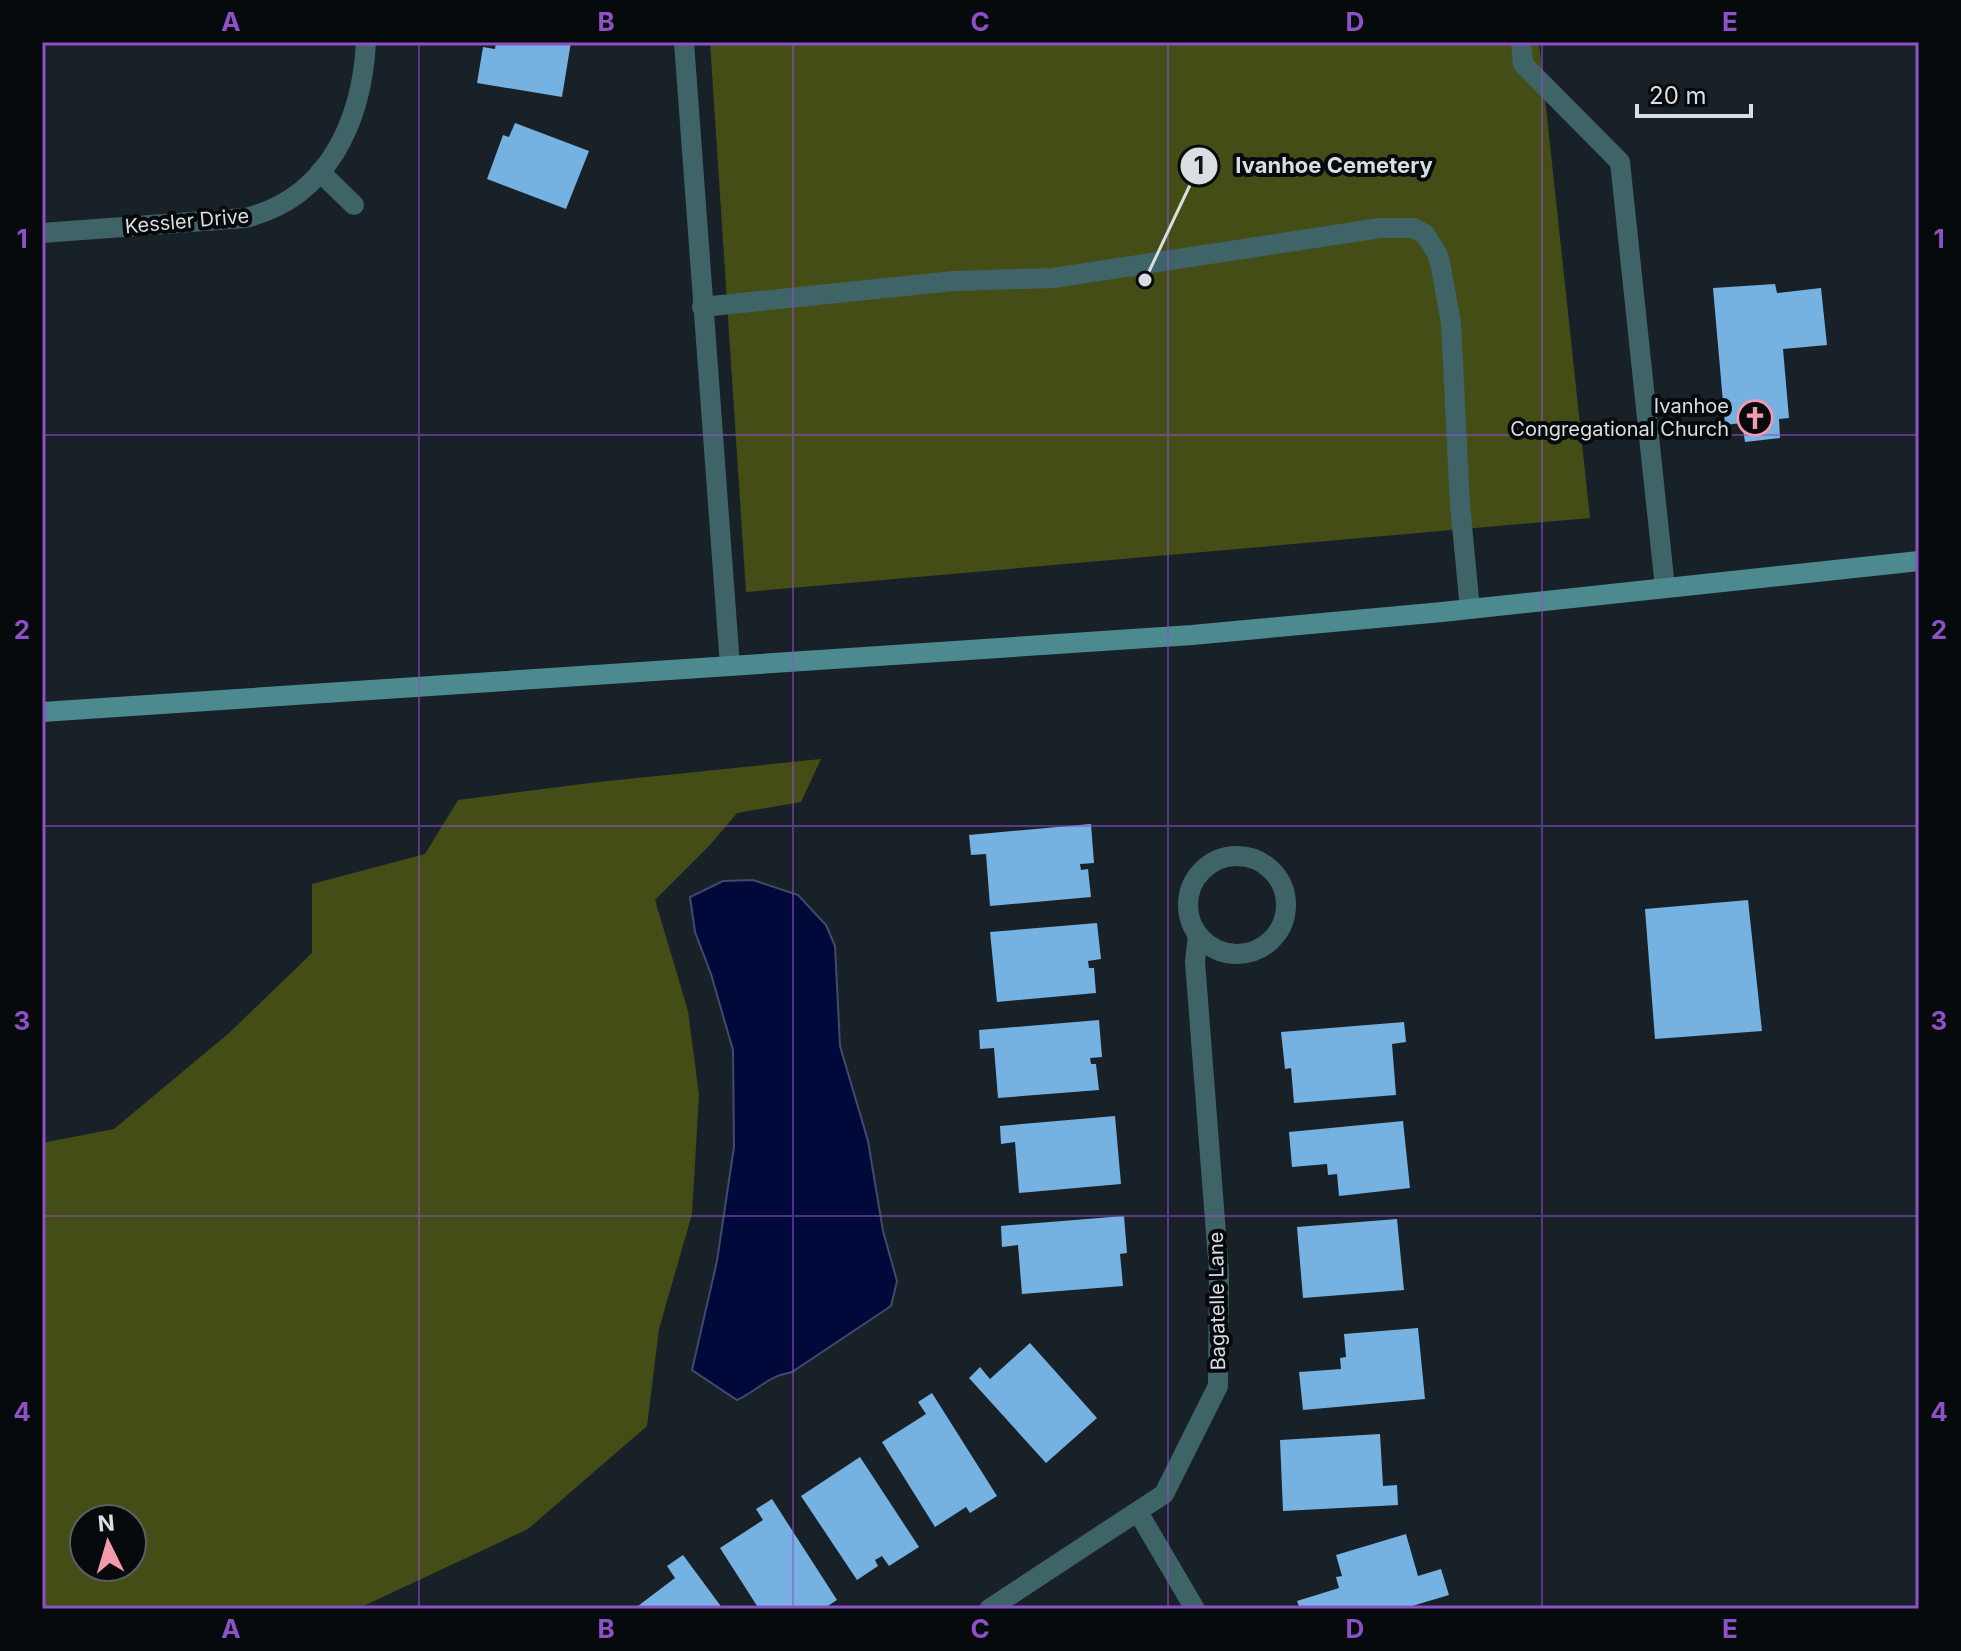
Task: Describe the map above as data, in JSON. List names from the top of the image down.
{
  "streets": {
    "street": ["Kessler Drive", "Bagatelle Lane"]
  },
  "places": {
    "other": ["Ivanhoe Cemetery"],
    "church": ["Ivanhoe Congregational Church"]
  },
  "scale_bar": "20 m",
  "north": "top",
  "grid": {
    "columns": [
      "A",
      "B",
      "C",
      "D",
      "E"
    ],
    "rows": [
      "1",
      "2",
      "3",
      "4"
    ]
  }
}
